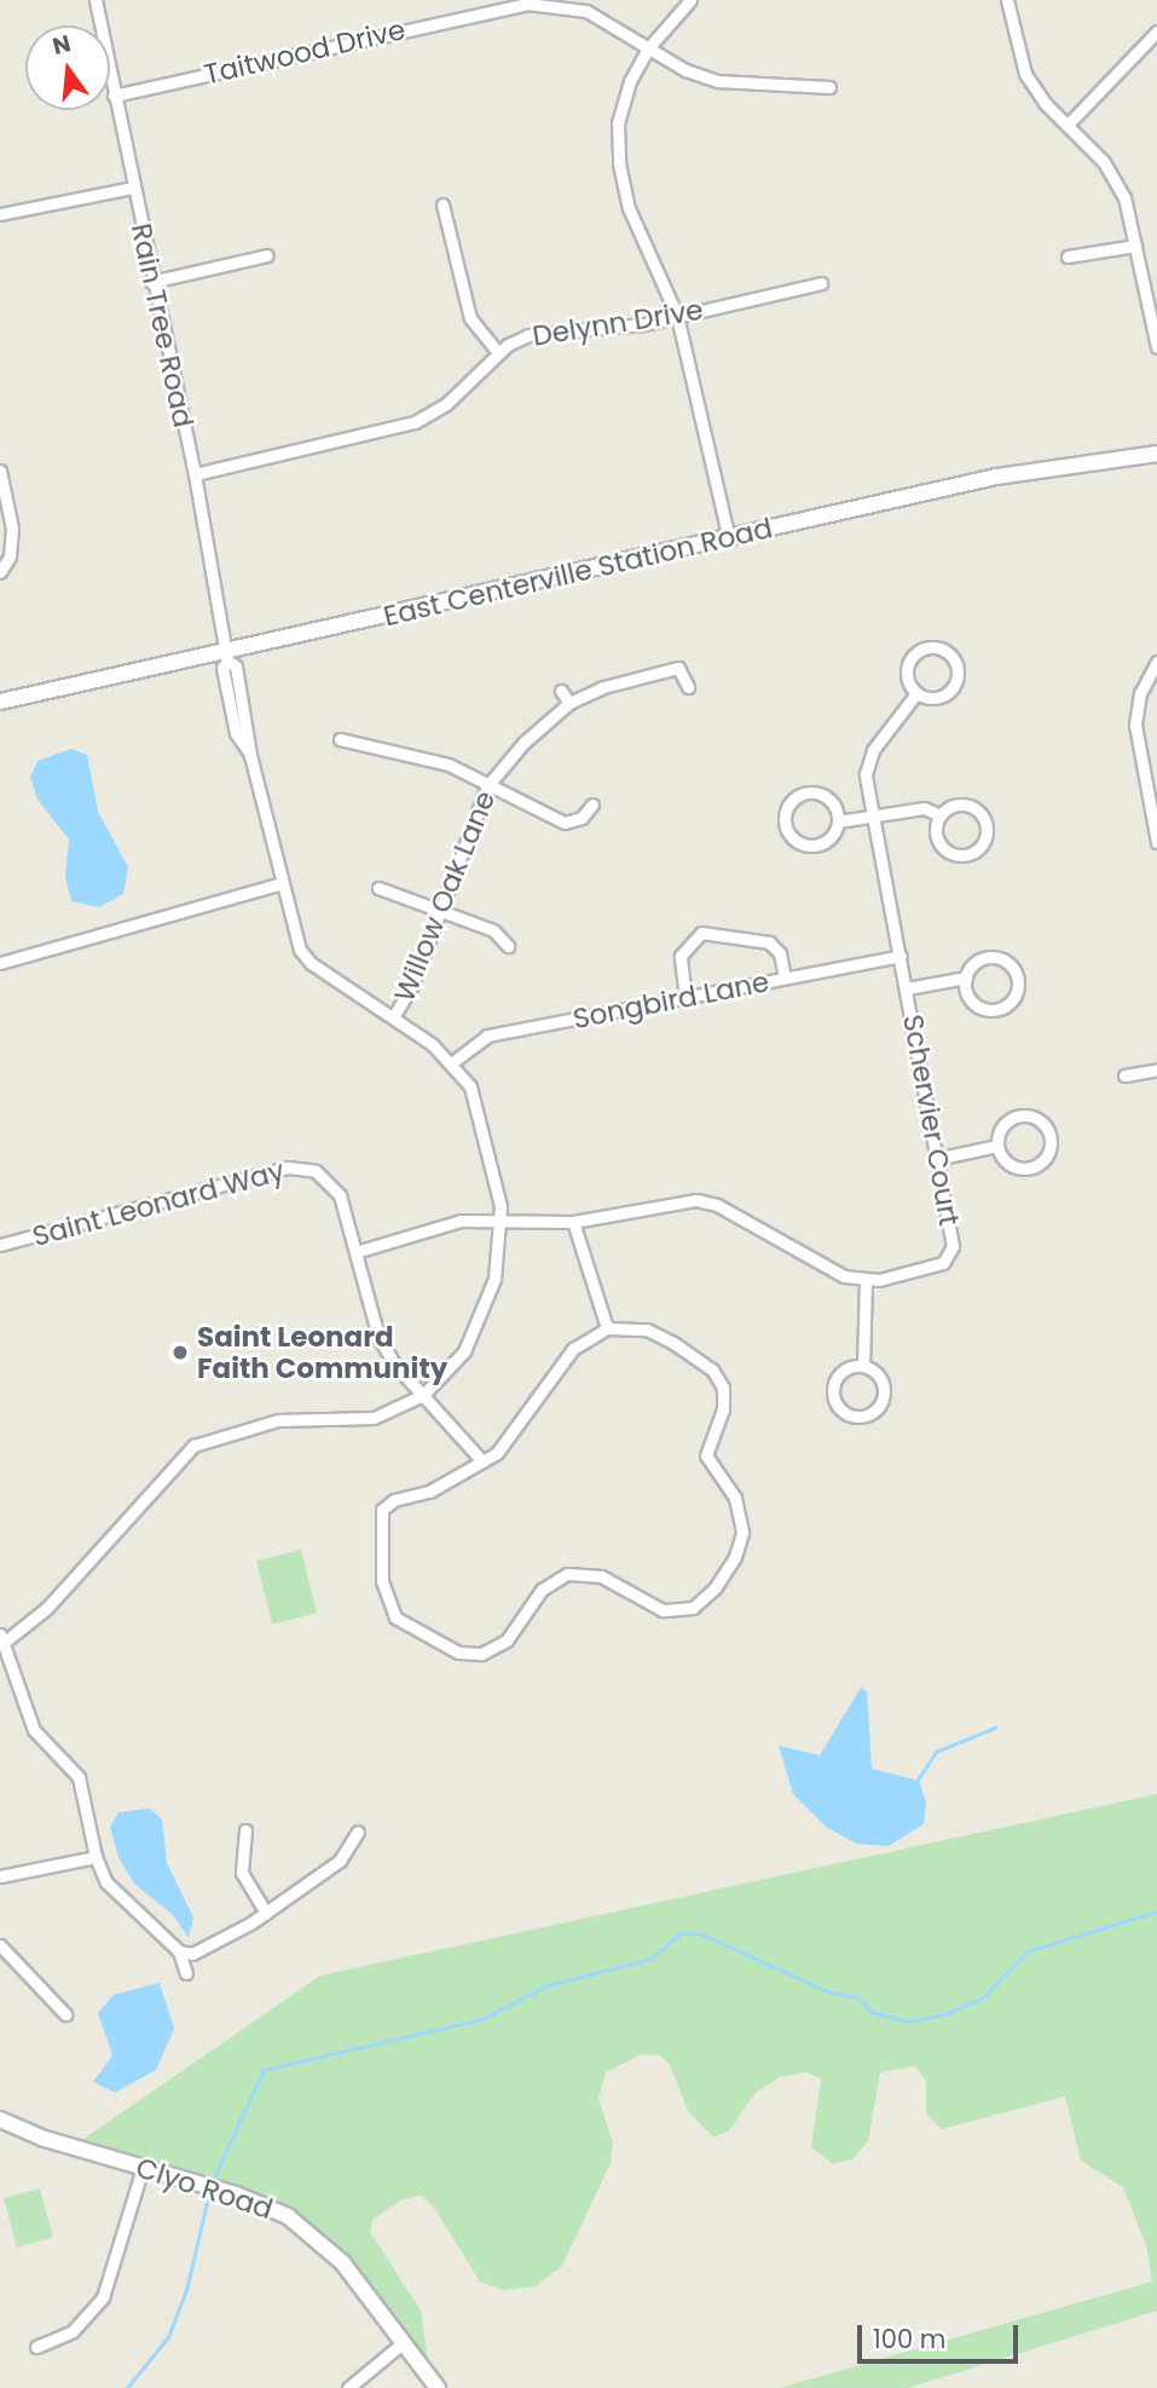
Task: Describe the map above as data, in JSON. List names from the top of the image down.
{
  "streets": {
    "street": [
      "Taitwood Drive",
      "Delynn Drive",
      "Rain Tree Road",
      "East Centerville Station Road",
      "Willow Oak Lane",
      "Songbird Lane",
      "Schervier Court",
      "Saint Leonard Way",
      "Clyo Road"
    ]
  },
  "crossings": [
    ["Taitwood Drive", "Rain Tree Road"],
    ["Delynn Drive", "Rain Tree Road"],
    ["Rain Tree Road", "East Centerville Station Road"],
    ["Rain Tree Road", "Willow Oak Lane"],
    ["Rain Tree Road", "Songbird Lane"],
    ["Rain Tree Road", "Schervier Court"],
    ["Songbird Lane", "Schervier Court"],
    ["Schervier Court", "Saint Leonard Way"]
  ],
  "places": ["Saint Leonard Faith Community"],
  "scale_bar": "100 m",
  "north": "top"
}
